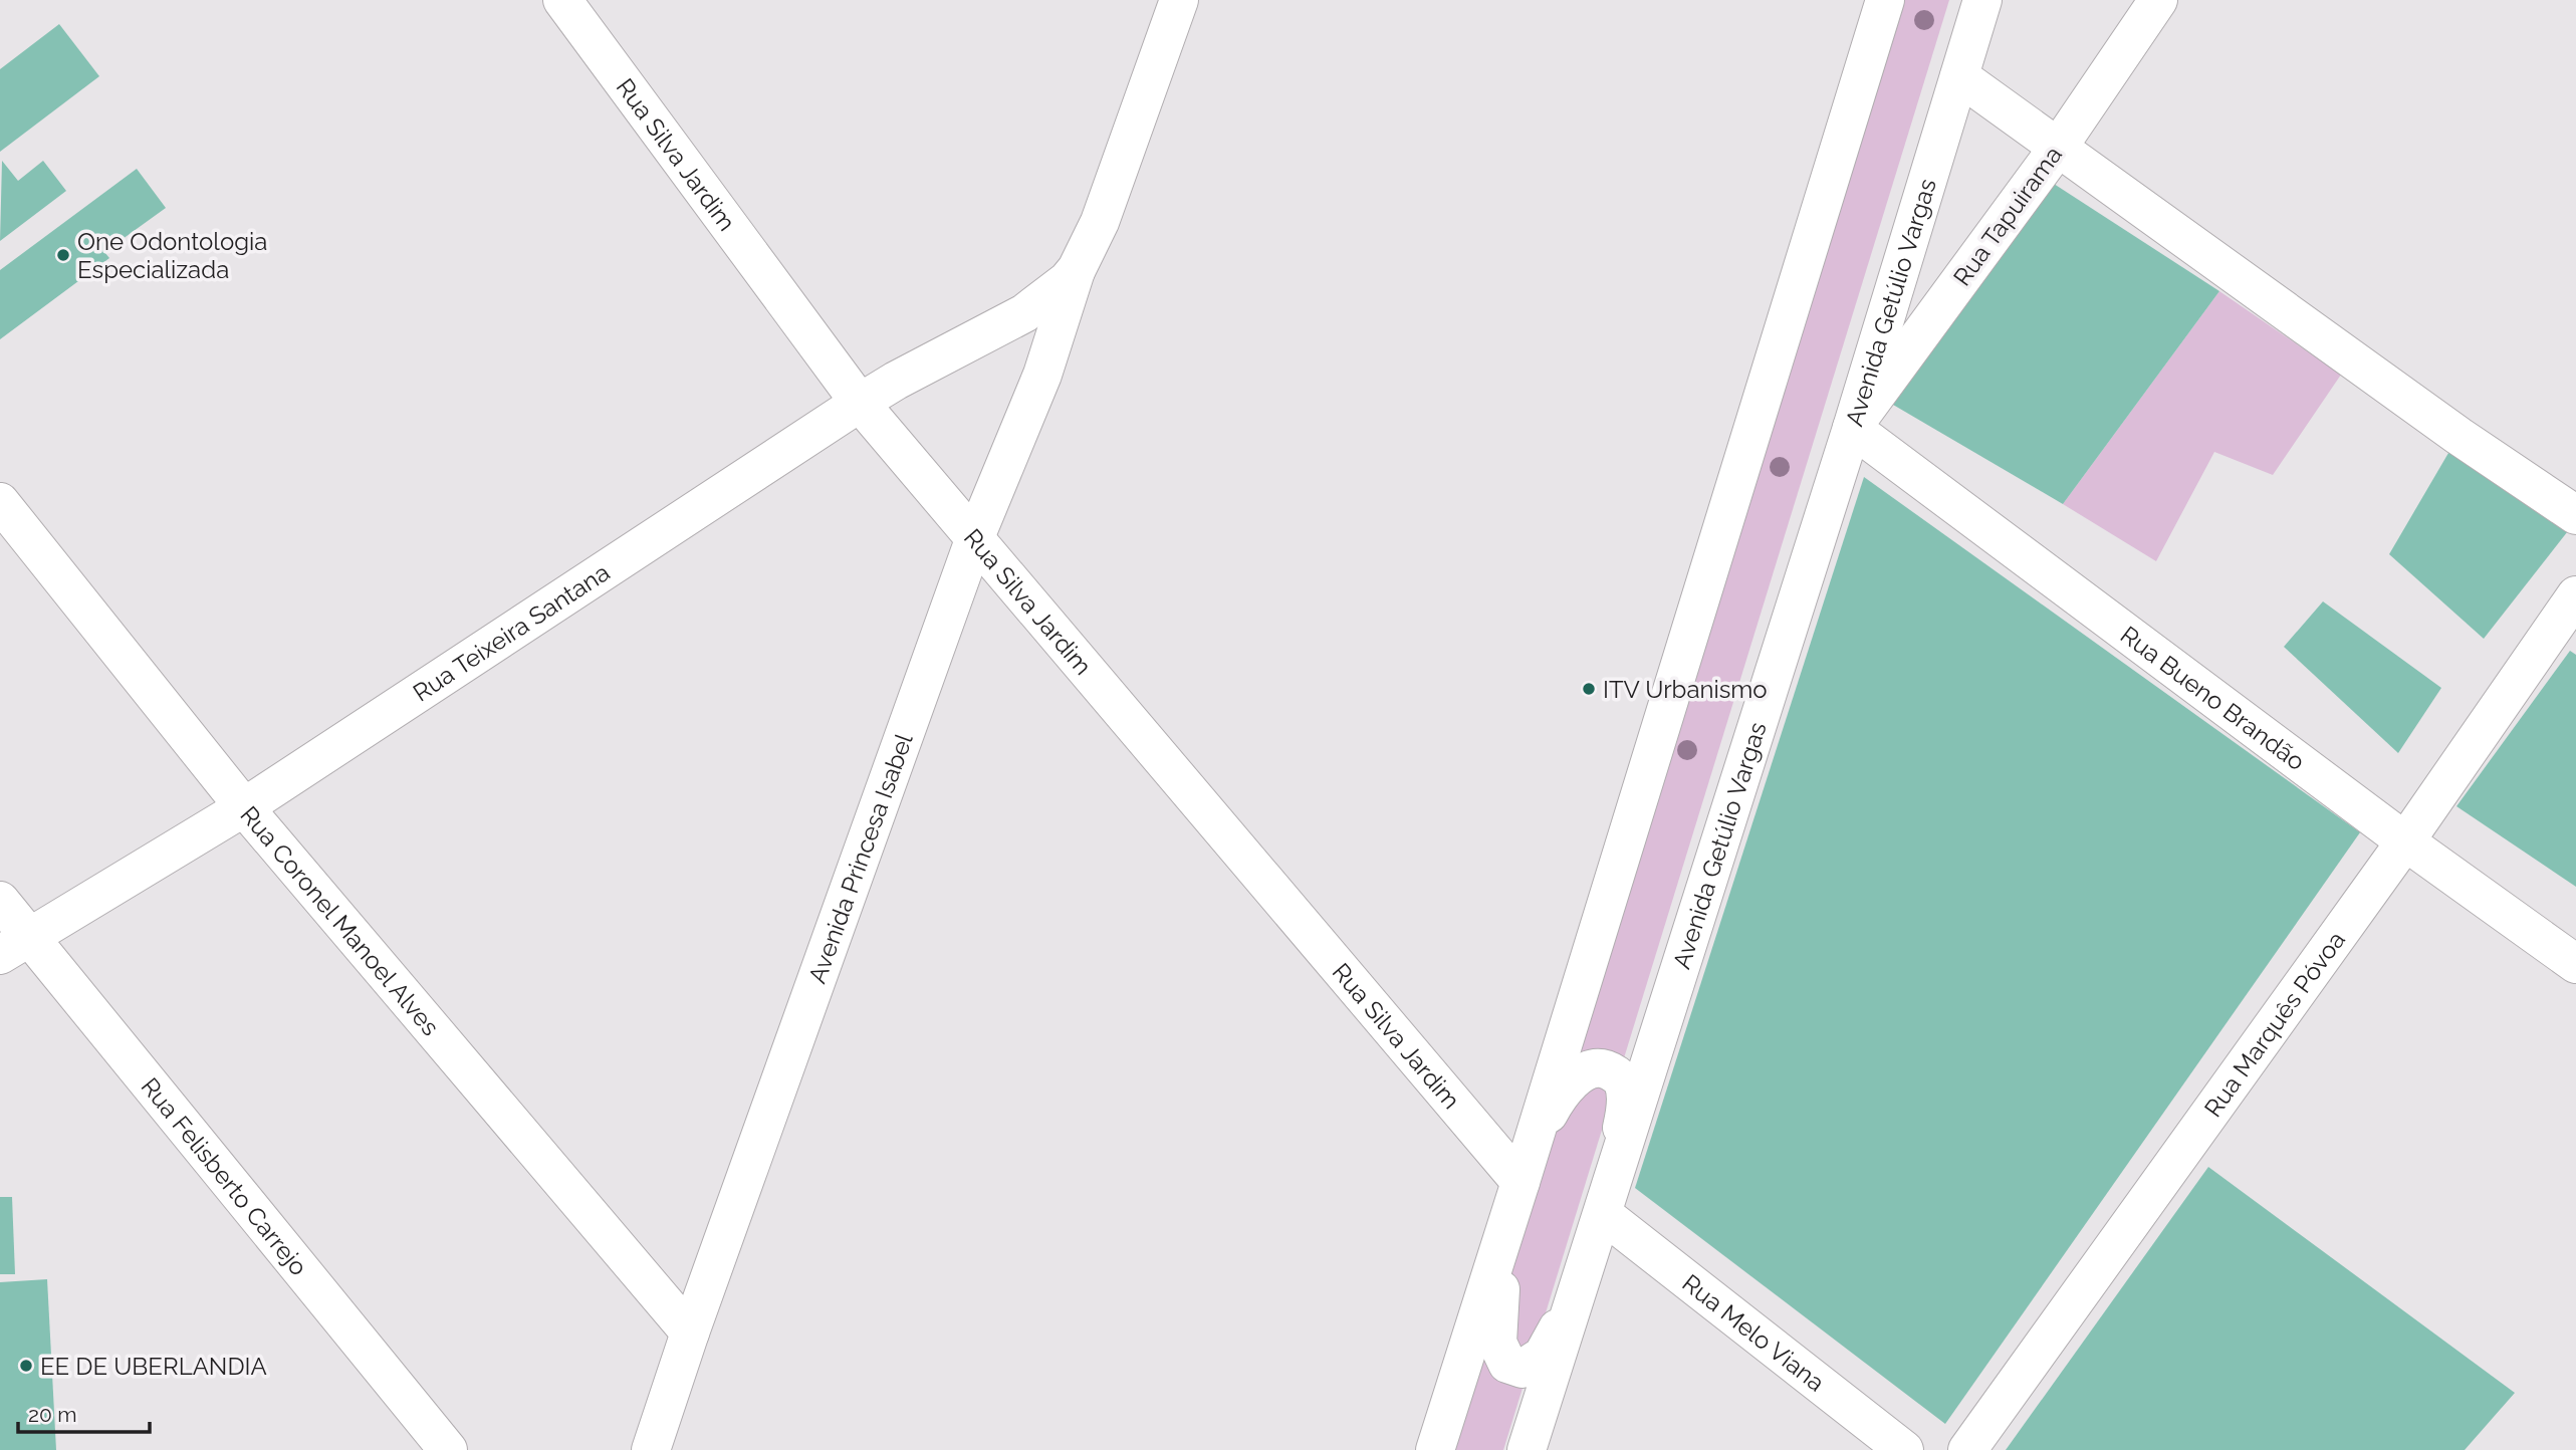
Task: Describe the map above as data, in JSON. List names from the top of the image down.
{
  "streets": {
    "street": [
      "Rua Silva Jardim",
      "Rua Tapuirama",
      "Avenida Getúlio Vargas",
      "Rua Teixeira Santana",
      "Rua Bueno Brandão",
      "Avenida Princesa Isabel",
      "Rua Coronel Manoel Alves",
      "Rua Marquês Póvoa",
      "Rua Felisberto Carrejo",
      "Rua Melo Viana"
    ]
  },
  "crossings": [
    ["Rua Silva Jardim", "Rua Teixeira Santana"],
    ["Rua Silva Jardim", "Avenida Princesa Isabel"],
    ["Rua Tapuirama", "Avenida Getúlio Vargas"],
    ["Rua Tapuirama", "Rua Bueno Brandão"],
    ["Avenida Getúlio Vargas", "Rua Bueno Brandão"],
    ["Avenida Getúlio Vargas", "Rua Melo Viana"],
    ["Rua Teixeira Santana", "Avenida Princesa Isabel"],
    ["Rua Teixeira Santana", "Rua Coronel Manoel Alves"],
    ["Rua Teixeira Santana", "Rua Felisberto Carrejo"],
    ["Rua Bueno Brandão", "Rua Marquês Póvoa"],
    ["Avenida Princesa Isabel", "Rua Coronel Manoel Alves"]
  ],
  "places": ["One Odontologia Especializada", "ITV Urbanismo", "EE DE UBERLANDIA"],
  "scale_bar": "20 m"
}
